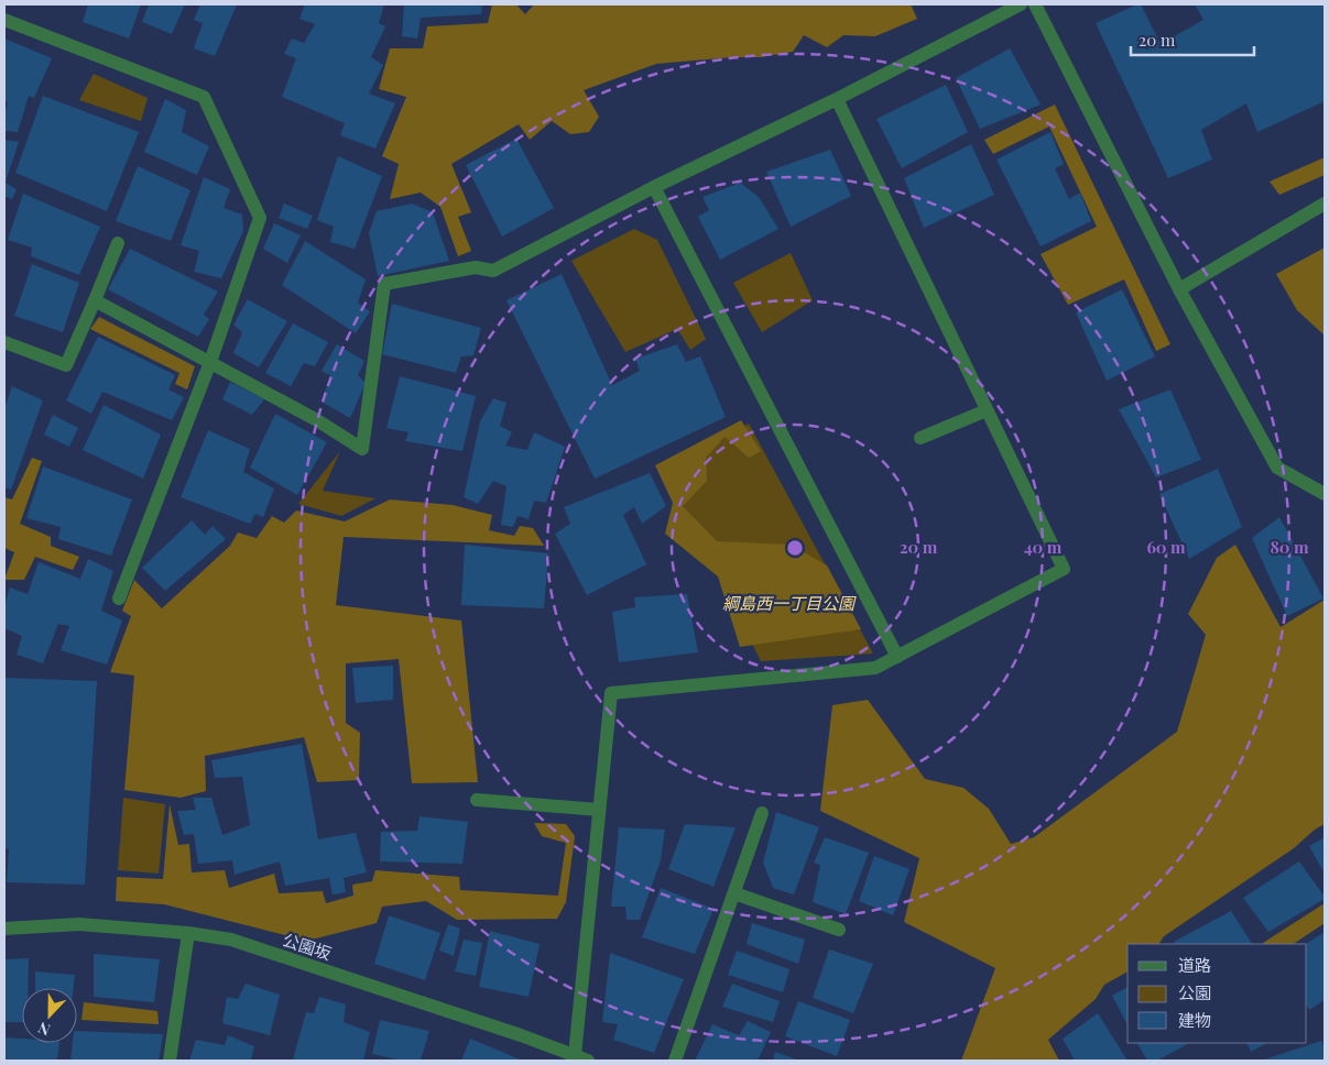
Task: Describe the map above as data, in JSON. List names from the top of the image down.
{
  "streets": {
    "street": ["公園坂"]
  },
  "parks": ["綱島西一丁目公園"],
  "legend": ["道路", "公園", "建物"],
  "scale_bar": "20 m",
  "north": "bottom",
  "rings": [
    "20 m",
    "40 m",
    "60 m",
    "80 m"
  ]
}
